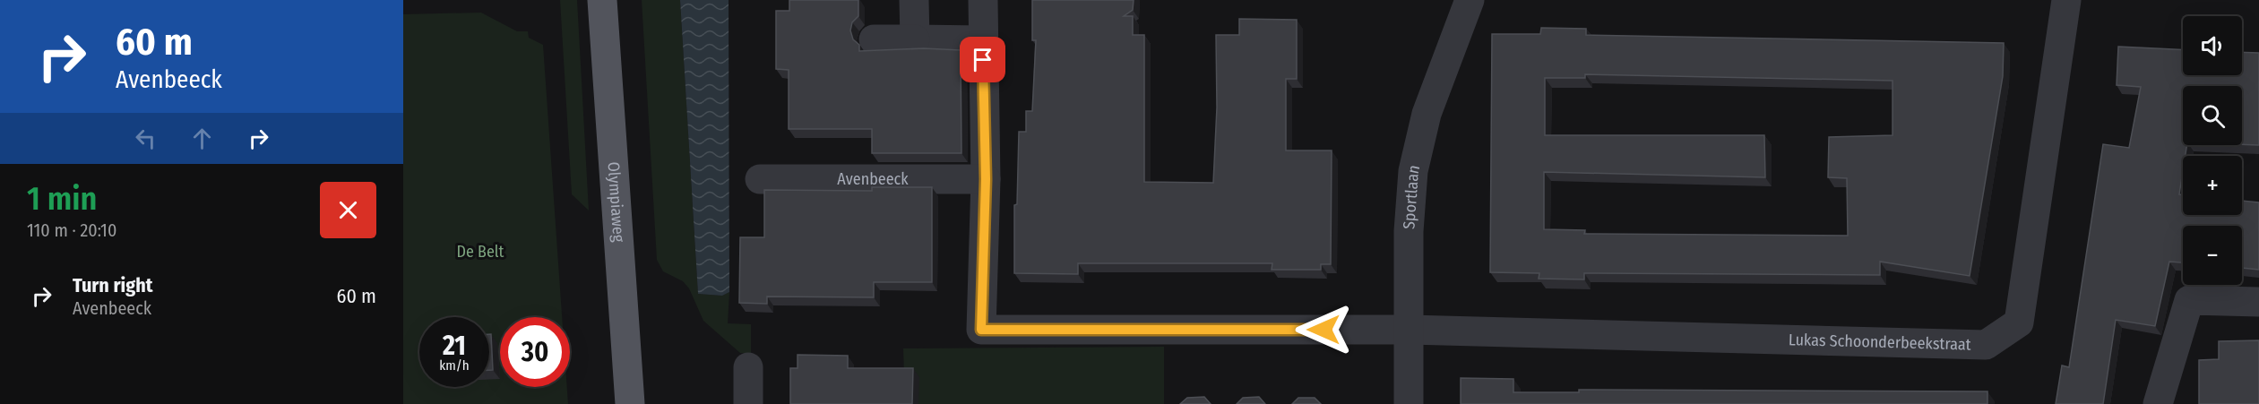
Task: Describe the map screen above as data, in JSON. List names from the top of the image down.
{
  "streets": {
    "main road": ["Olympiaweg"],
    "street": ["Avenbeeck", "Sportlaan", "Lukas Schoonderbeekstraat"]
  },
  "crossings": [
    ["Sportlaan", "Lukas Schoonderbeekstraat"]
  ],
  "parks": ["De Belt"],
  "page": {
    "turn": ["60 m", "Avenbeeck"],
    "map_buttons": ["+", "−"],
    "heading": ["1 min", "110 m · 20:10"],
    "list": [
      {
        "name": "Turn right",
        "note": "Avenbeeck",
        "value": "60 m"
      }
    ],
    "speed": "21 km/h",
    "limit": "30"
  }
}
